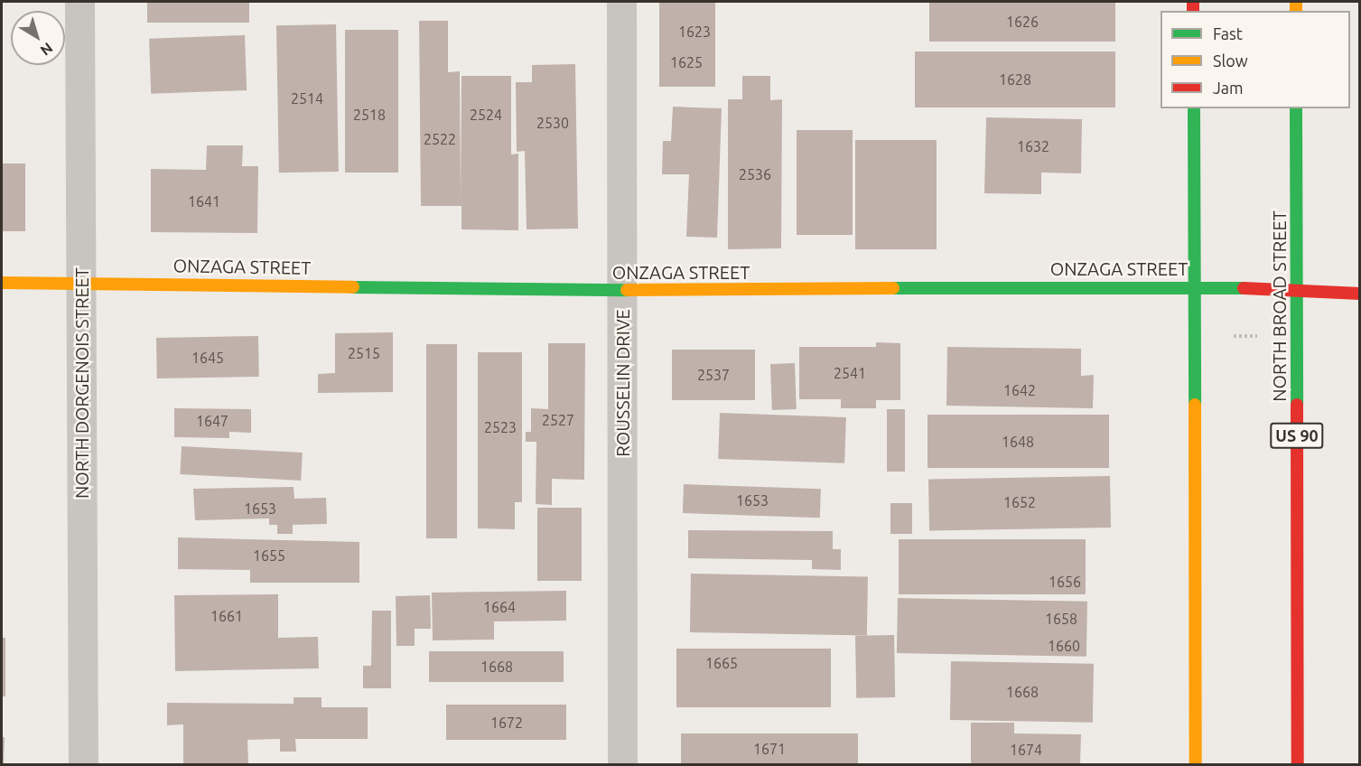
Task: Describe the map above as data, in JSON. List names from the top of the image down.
{
  "streets": {
    "street": [
      "ONZAGA STREET",
      "NORTH BROAD STREET",
      "NORTH DORGENOIS STREET",
      "ROUSSELIN DRIVE",
      "US 90"
    ]
  },
  "crossings": [
    ["ONZAGA STREET", "NORTH BROAD STREET"],
    ["ONZAGA STREET", "NORTH DORGENOIS STREET"],
    ["ONZAGA STREET", "ROUSSELIN DRIVE"]
  ],
  "house_numbers": [
    "1626",
    "1623",
    "1625",
    "1628",
    "2514",
    "2518",
    "2524",
    "2530",
    "2522",
    "1632",
    "2536",
    "1641",
    "2515",
    "1645",
    "2541",
    "2537",
    "1642",
    "2527",
    "1647",
    "2523",
    "1648",
    "1653",
    "1652",
    "1653",
    "1655",
    "1656",
    "1664",
    "1661",
    "1658",
    "1660",
    "1665",
    "1668",
    "1668",
    "1672",
    "1671",
    "1674"
  ],
  "legend": ["Fast", "Slow", "Jam"],
  "north": "bottom right"
}
